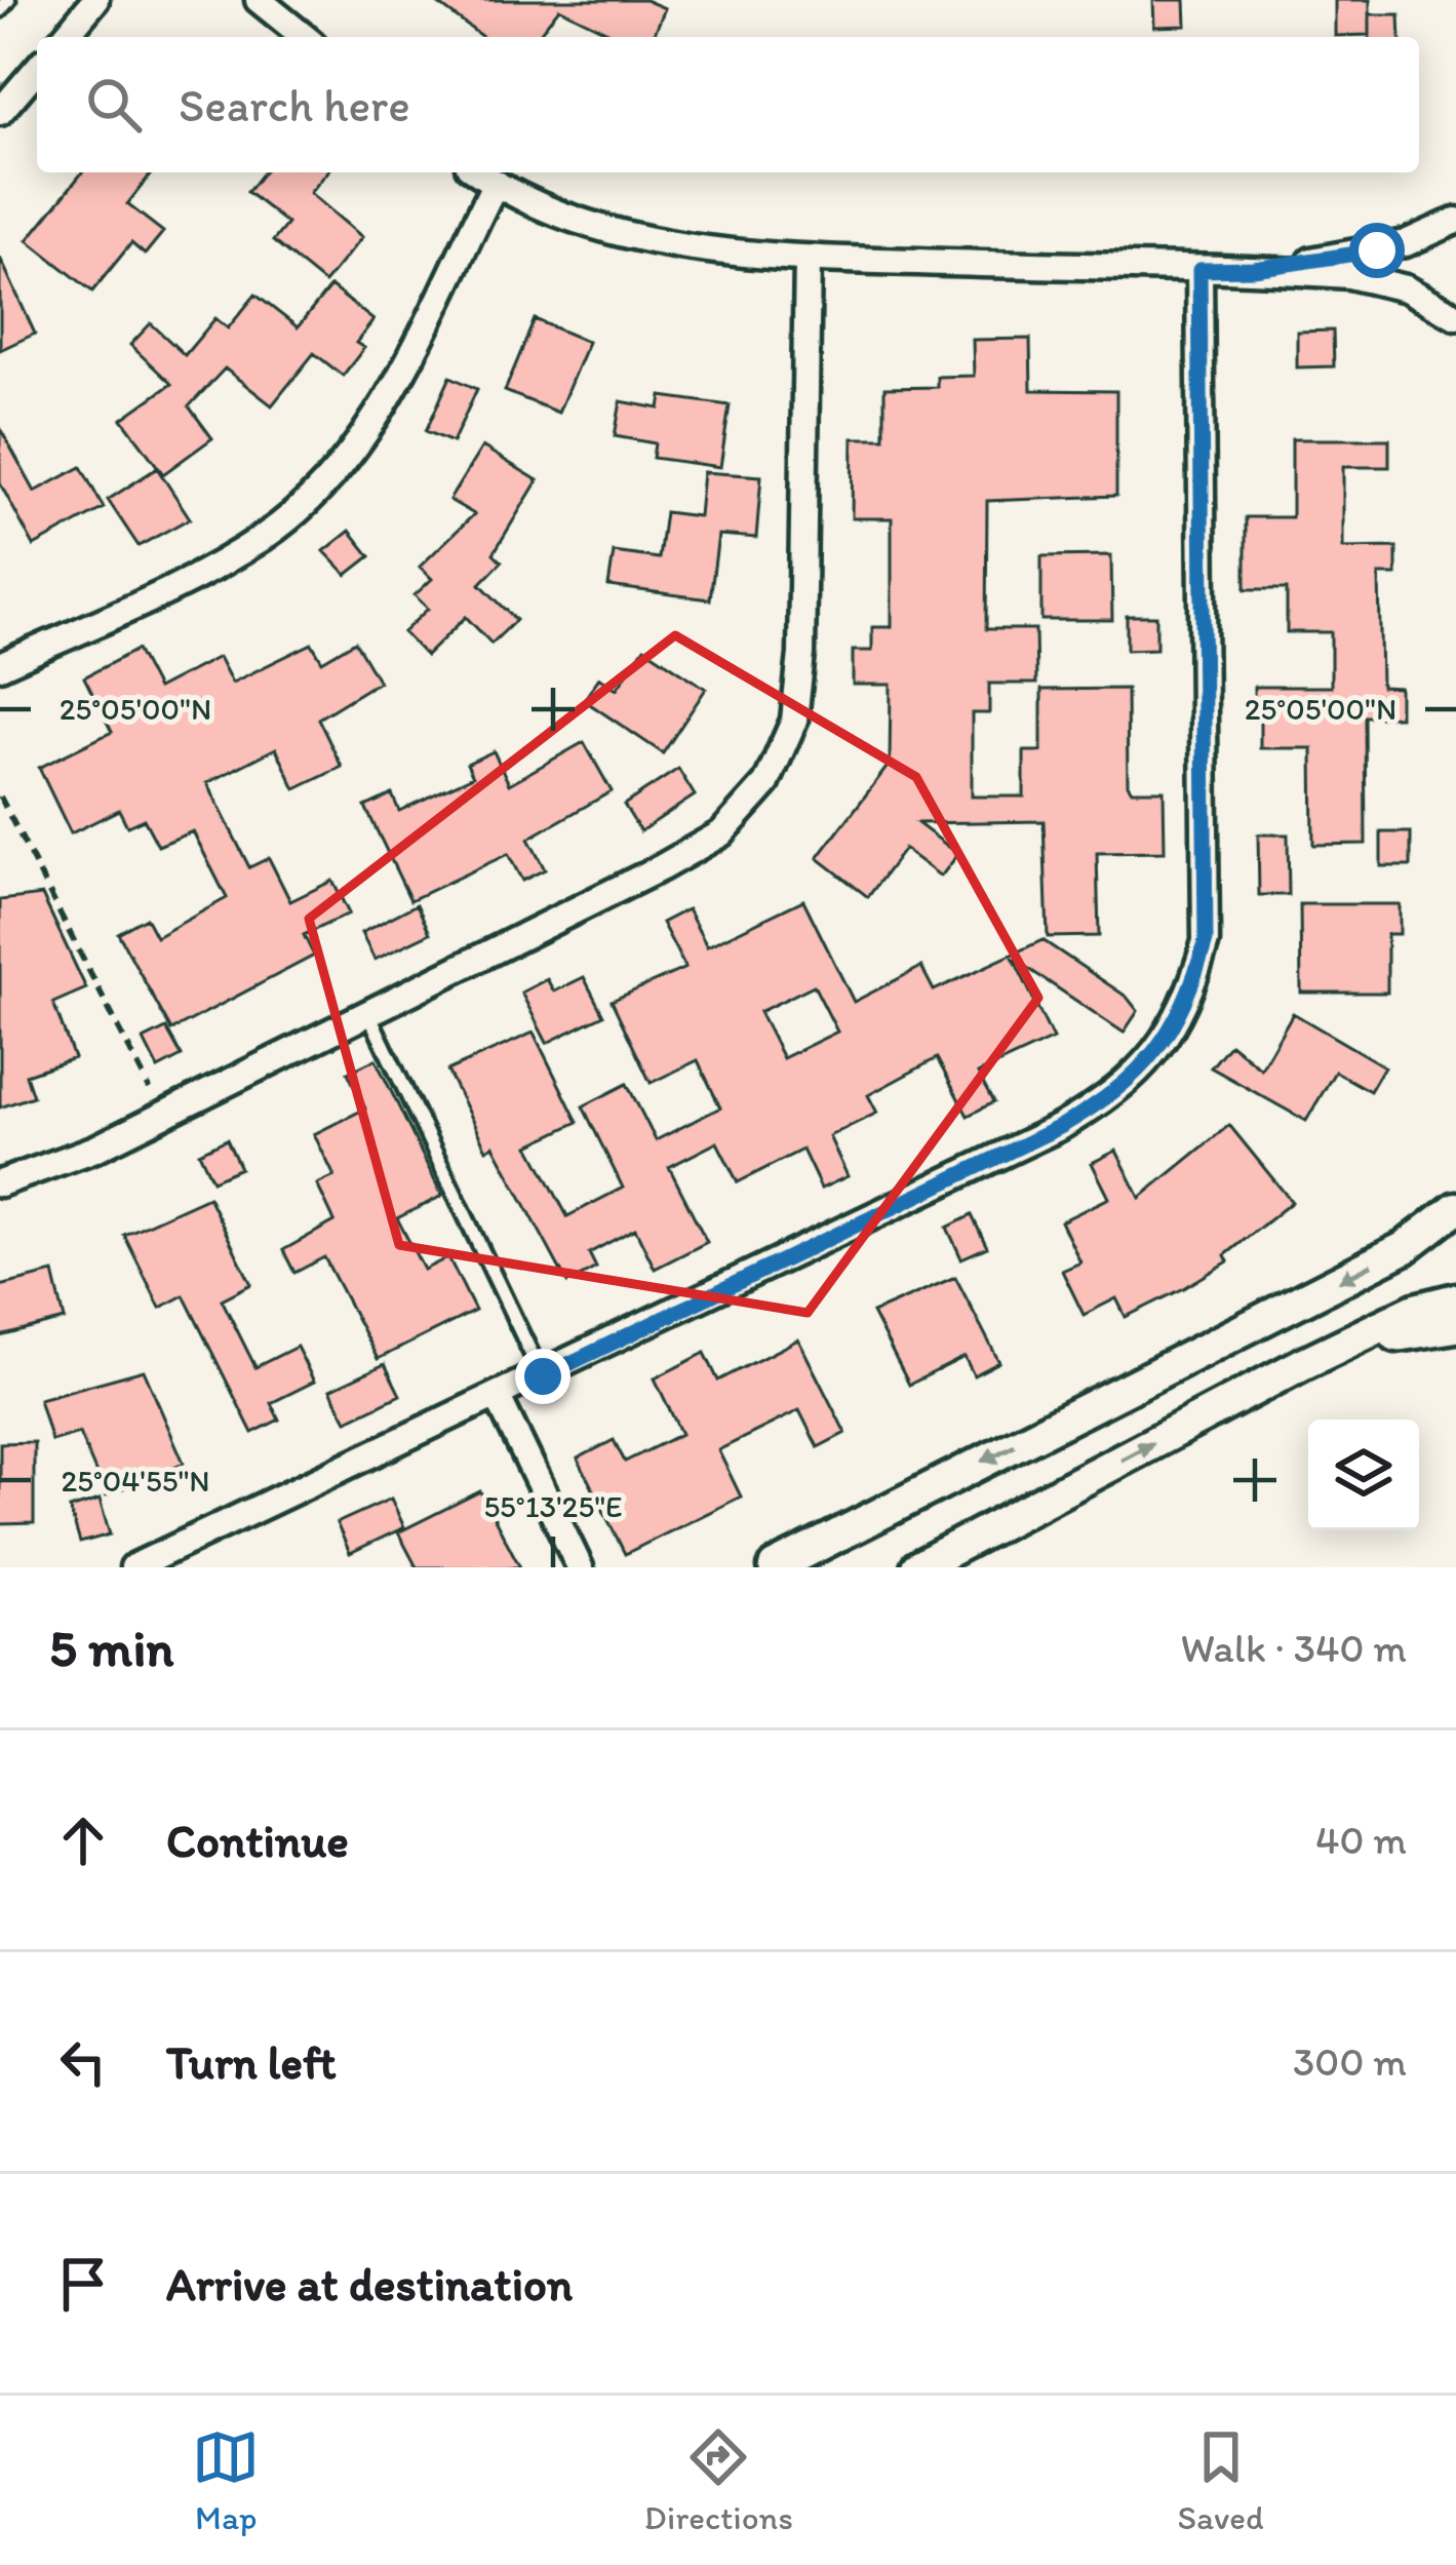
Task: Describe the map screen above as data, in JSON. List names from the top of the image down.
{
  "page": {
    "search": "Search here",
    "heading": ["5 min", "Walk · 340 m"],
    "list": [
      ["Continue", "40 m"],
      ["Turn left", "300 m"],
      "Arrive at destination"
    ],
    "nav": ["Map", "Directions", "Saved"]
  },
  "coordinates": ["25°05'00\"N", "25°04'55\"N", "55°13'25\"E"]
}
